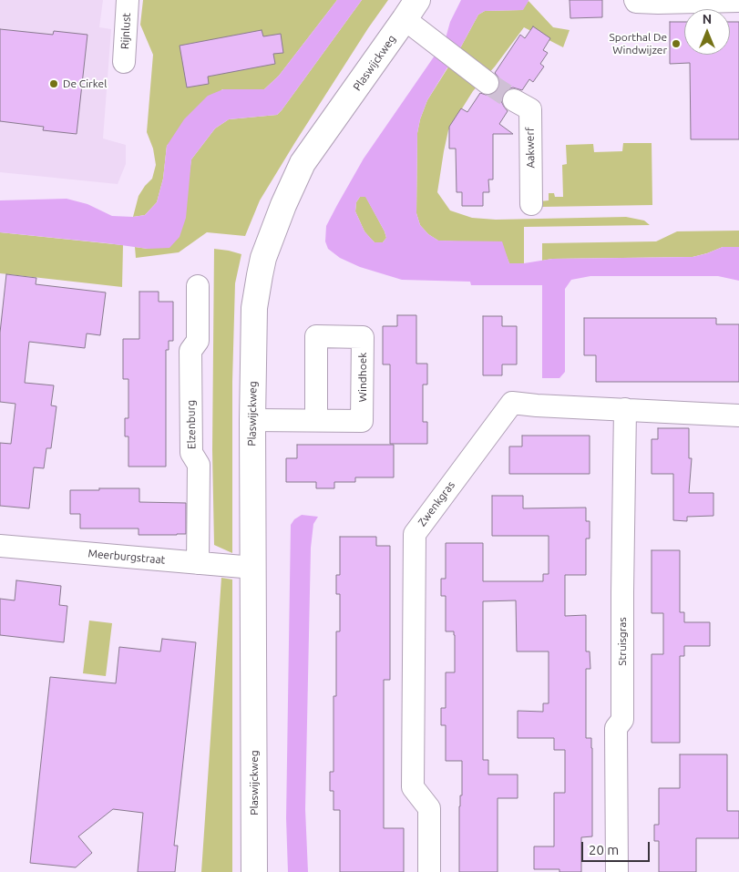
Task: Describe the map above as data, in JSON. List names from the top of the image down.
{
  "streets": {
    "street": [
      "Rijnlust",
      "Plaswijckweg",
      "Aakwerf",
      "Elzenburg",
      "Zwenkgras",
      "Meerburgstraat",
      "Struisgras"
    ]
  },
  "crossings": [
    ["Plaswijckweg", "Meerburgstraat"],
    ["Elzenburg", "Meerburgstraat"],
    ["Zwenkgras", "Struisgras"]
  ],
  "places": ["Sporthal De Windwijzer", "De Cirkel"],
  "scale_bar": "20 m",
  "north": "top"
}
